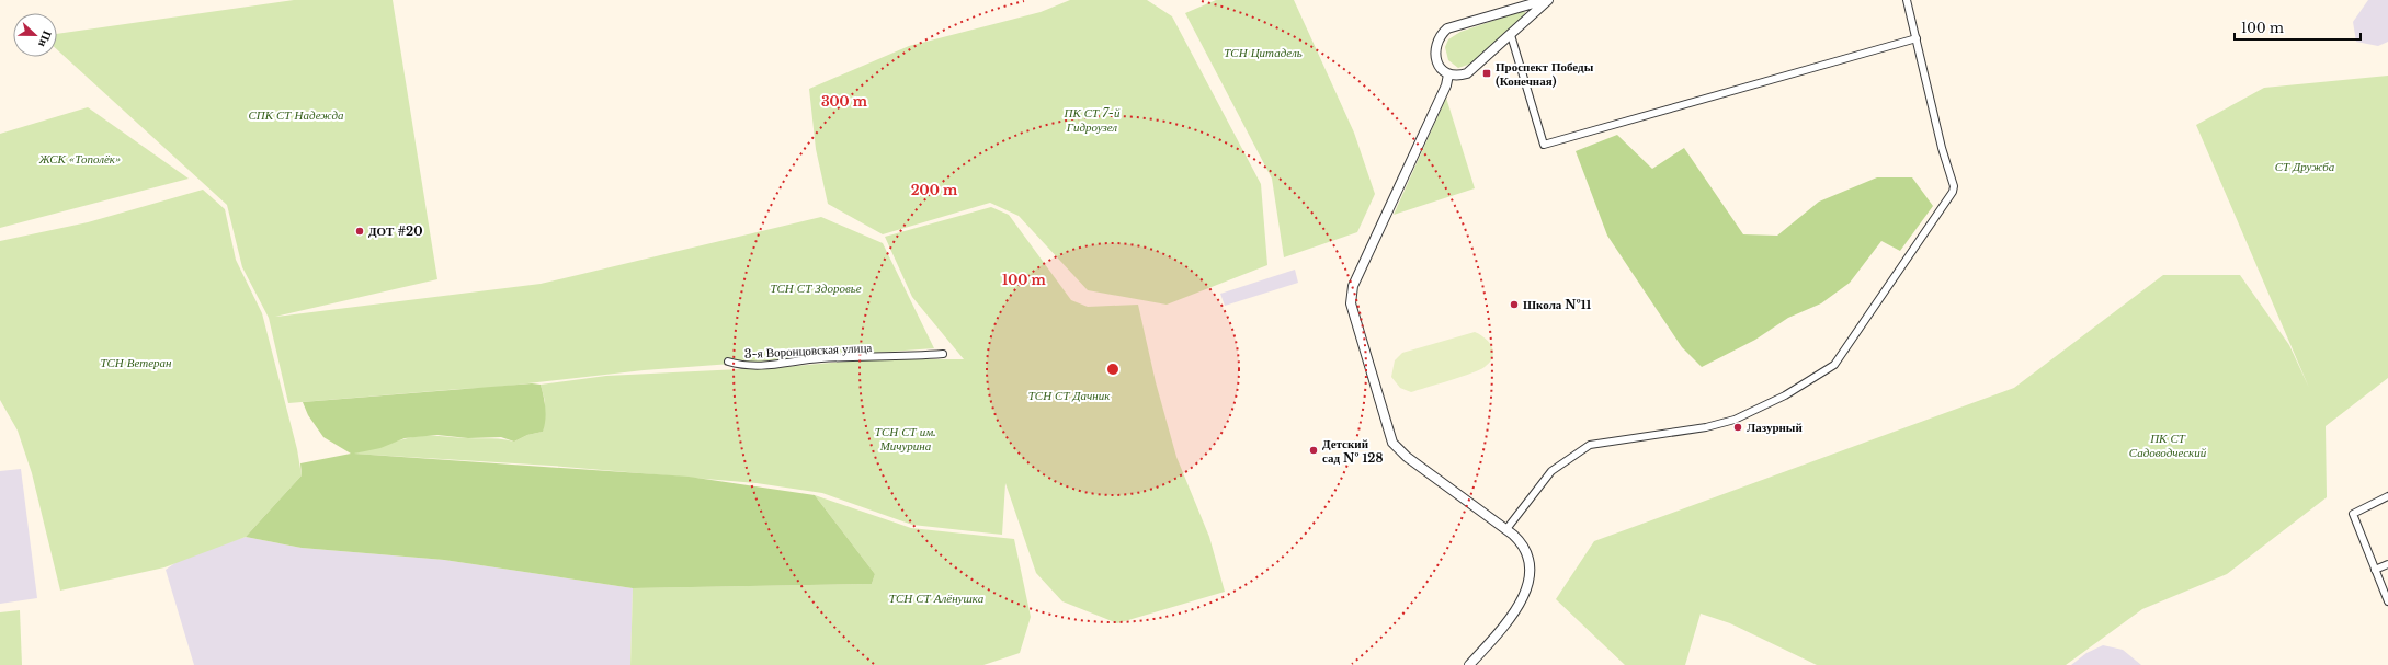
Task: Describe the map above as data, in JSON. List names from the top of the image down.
{
  "streets": {
    "street": ["3-я Воронцовская улица"]
  },
  "parks": [
    "ТСН Цитадель",
    "ПК СТ 7-й Гидроузел",
    "СПК СТ Надежда",
    "ЖСК «Тополёк»",
    "СТ Дружба",
    "ТСН СТ Здоровье",
    "ТСН Ветеран",
    "ТСН СТ Дачник",
    "ТСН СТ им. Мичурина",
    "ПК СТ Садоводческий",
    "ТСН СТ Алёнушка"
  ],
  "places": {
    "transit": ["Проспект Победы (Конечная)"],
    "other": [
      "ДОТ #20",
      "Школа №11",
      "Лазурный",
      "Детский сад № 128"
    ]
  },
  "scale_bar": "100 m",
  "north": "right",
  "rings": ["300 m", "200 m", "100 m"]
}
